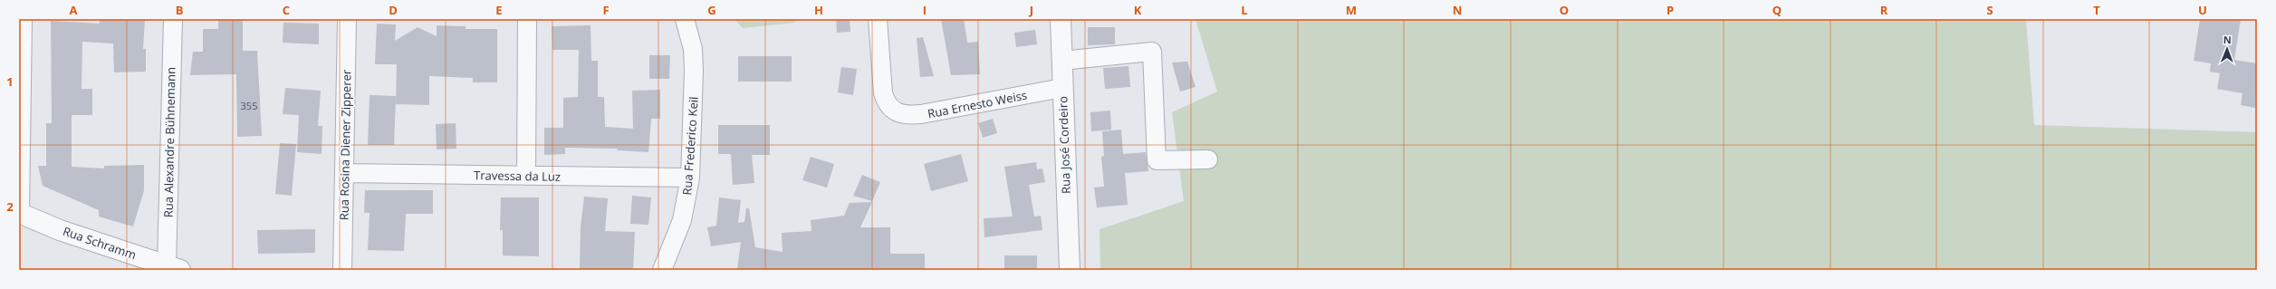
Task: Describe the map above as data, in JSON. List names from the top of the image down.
{
  "streets": {
    "street": [
      "Rua Ernesto Weiss",
      "Rua Alexandre Bühnemann",
      "Rua Rosina Diener Zipperer",
      "Rua José Cordeiro",
      "Rua Frederico Keil",
      "Travessa da Luz",
      "Rua Schramm"
    ]
  },
  "crossings": [
    ["Rua Ernesto Weiss", "Rua José Cordeiro"],
    ["Rua Alexandre Bühnemann", "Rua Schramm"],
    ["Rua Rosina Diener Zipperer", "Travessa da Luz"],
    ["Rua Frederico Keil", "Travessa da Luz"]
  ],
  "house_numbers": ["355"],
  "north": "top",
  "grid": {
    "columns": [
      "A",
      "B",
      "C",
      "D",
      "E",
      "F",
      "G",
      "H",
      "I",
      "J",
      "K",
      "L",
      "M",
      "N",
      "O",
      "P",
      "Q",
      "R",
      "S",
      "T",
      "U"
    ],
    "rows": ["1", "2"]
  }
}
